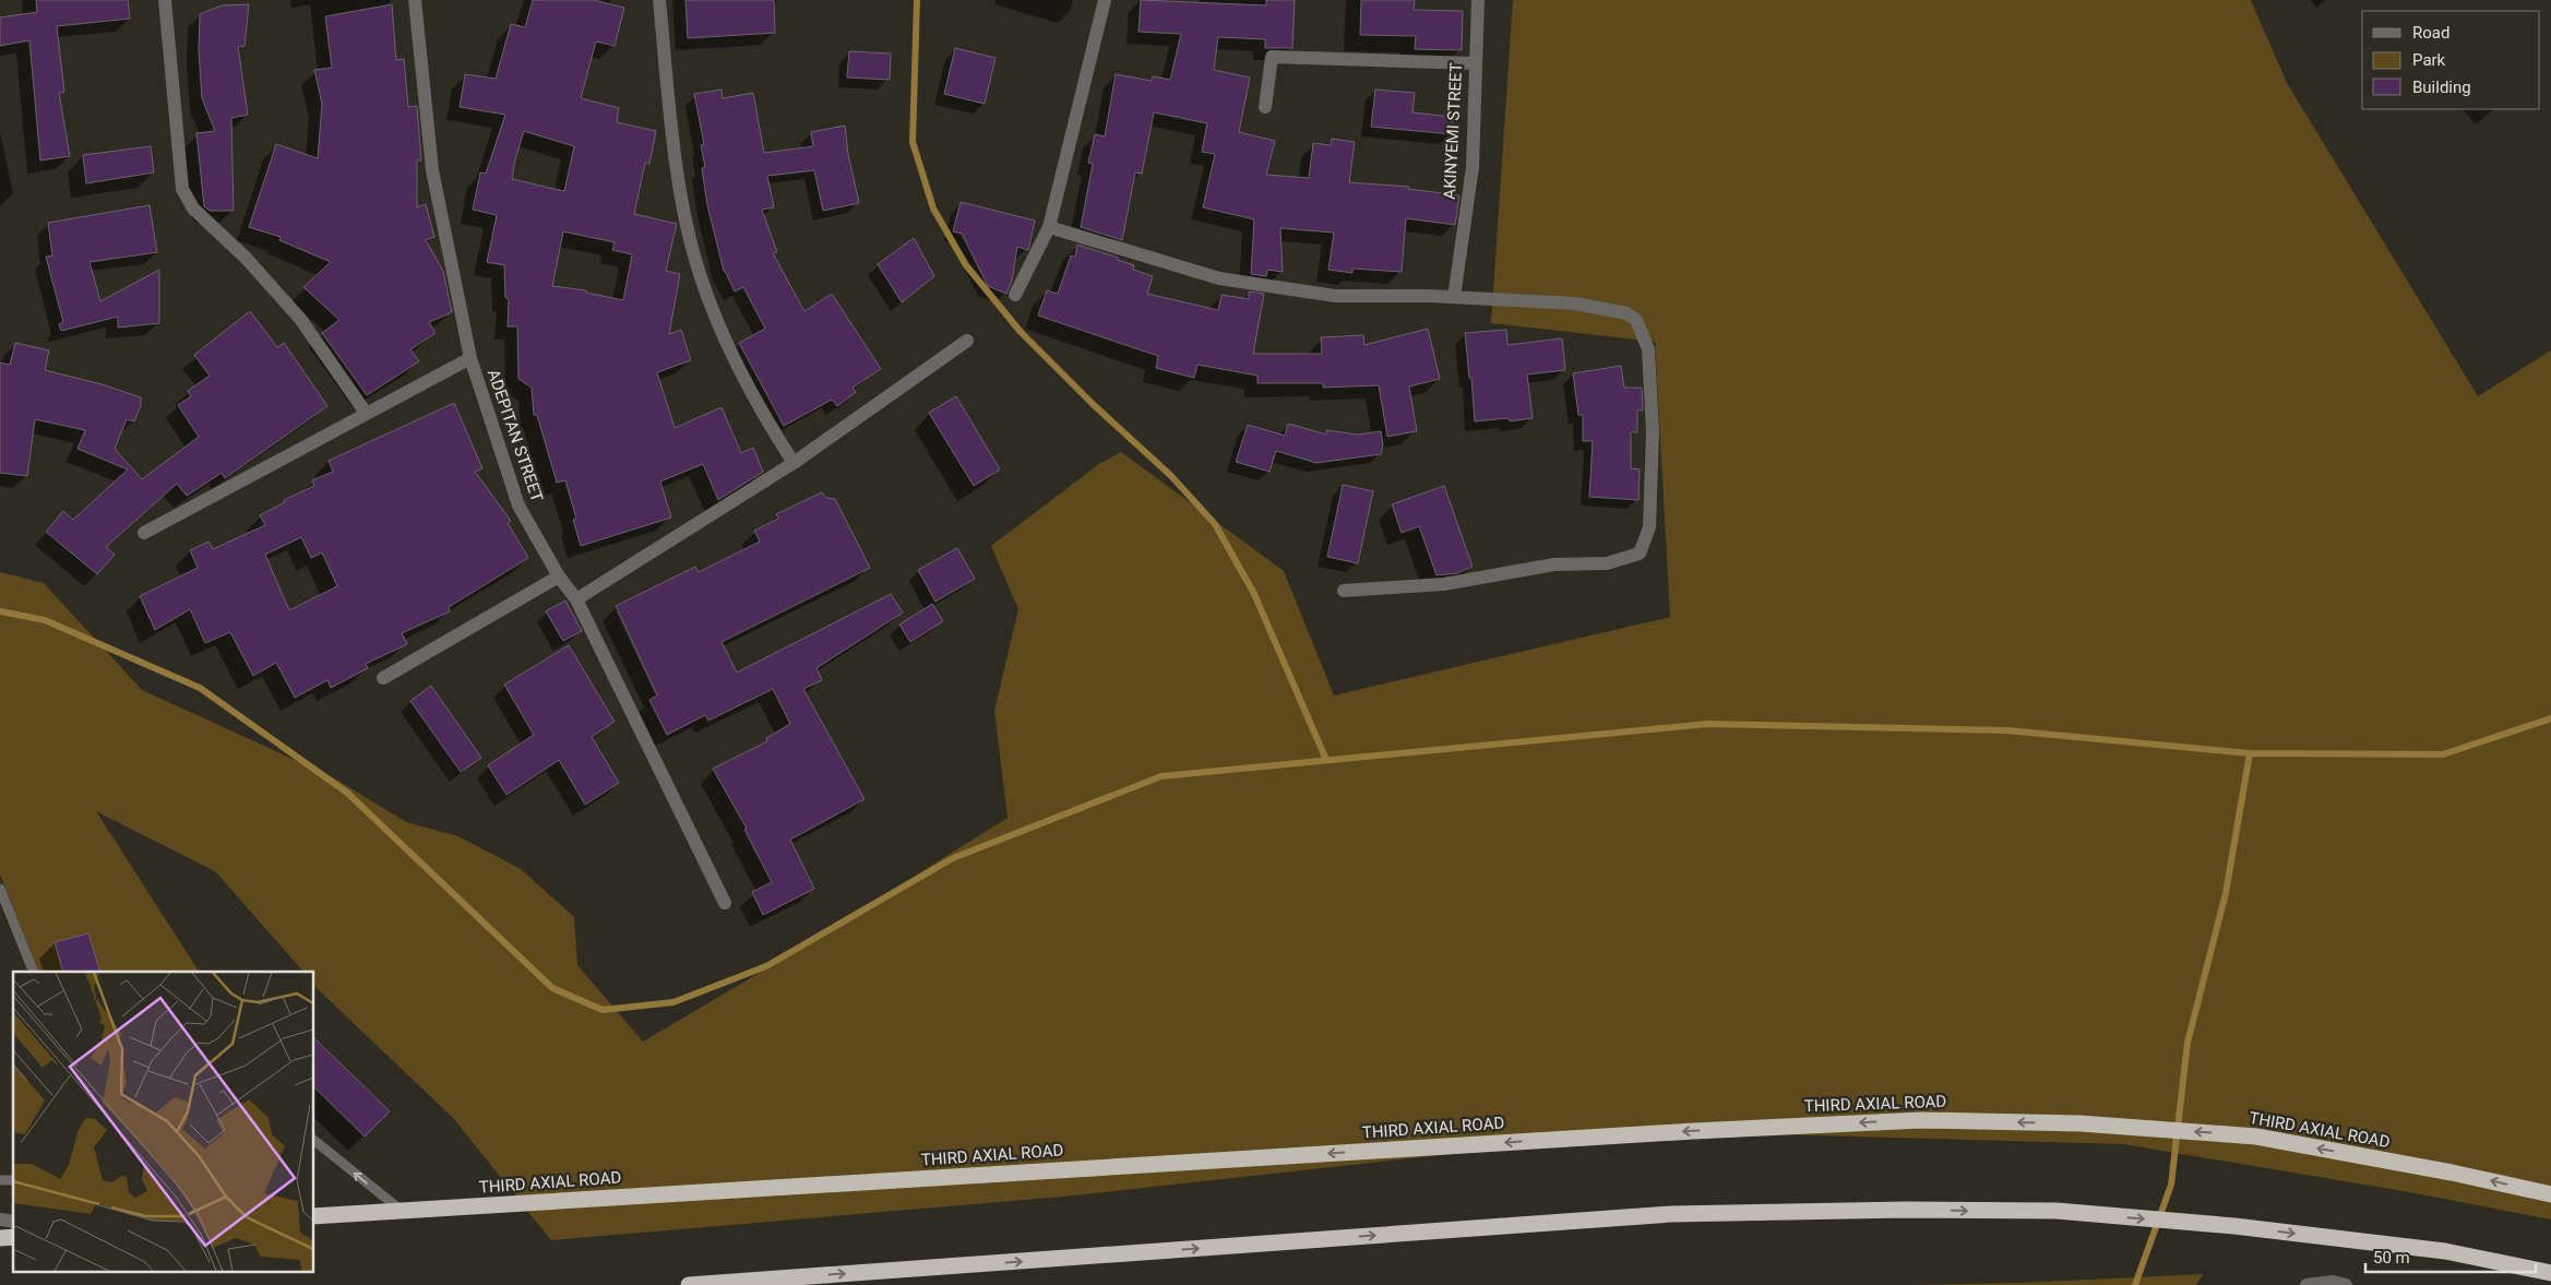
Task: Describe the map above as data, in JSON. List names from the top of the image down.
{
  "streets": {
    "highway": ["THIRD AXIAL ROAD"],
    "street": ["AKINYEMI STREET", "ADEPITAN STREET"]
  },
  "legend": ["Road", "Park", "Building"],
  "scale_bar": "50 m"
}
